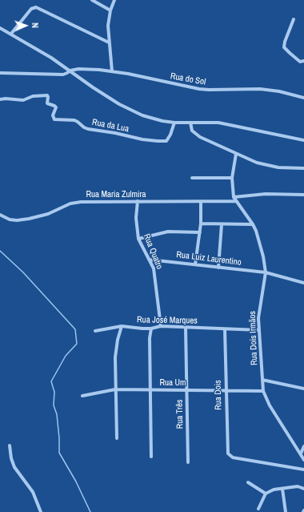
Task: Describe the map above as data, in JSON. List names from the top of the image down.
{
  "streets": {
    "street": [
      "Rua do Sol",
      "Rua da Lua",
      "Rua Maria Zulmira",
      "Rua Quatro",
      "Rua Luiz Laurentino",
      "Rua José Marques",
      "Rua Dois Irmãos",
      "Rua Um",
      "Rua Dois",
      "Rua Três"
    ]
  },
  "crossings": [
    ["Rua Maria Zulmira", "Rua Quatro"],
    ["Rua Maria Zulmira", "Rua Dois Irmãos"],
    ["Rua Quatro", "Rua Luiz Laurentino"],
    ["Rua Quatro", "Rua José Marques"],
    ["Rua Luiz Laurentino", "Rua Dois Irmãos"],
    ["Rua José Marques", "Rua Dois Irmãos"],
    ["Rua José Marques", "Rua Dois"],
    ["Rua José Marques", "Rua Três"],
    ["Rua Dois Irmãos", "Rua Um"],
    ["Rua Um", "Rua Dois"],
    ["Rua Um", "Rua Três"]
  ],
  "north": "right"
}
